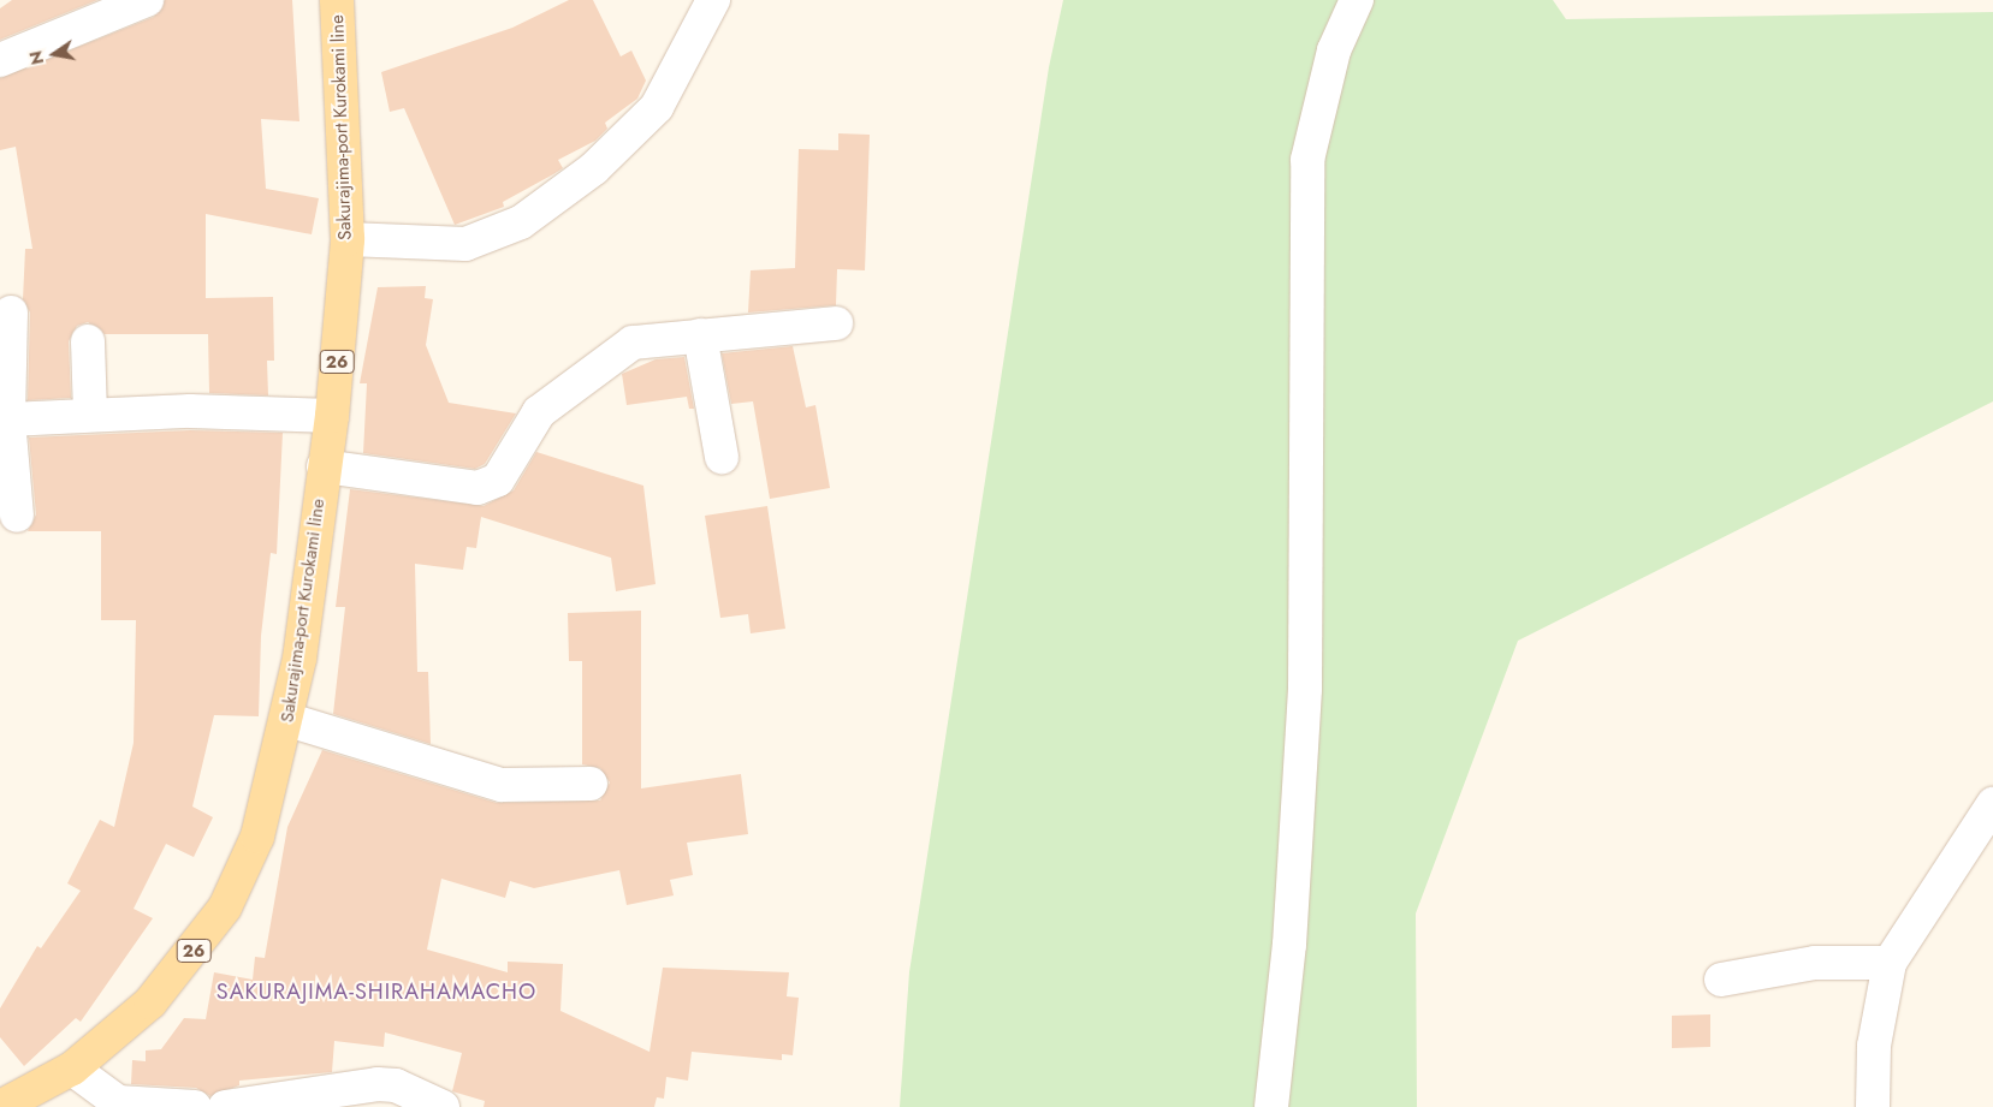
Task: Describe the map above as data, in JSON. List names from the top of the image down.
{
  "streets": {
    "main road": ["Sakurajima-port Kurokami line", "26"]
  },
  "districts": ["SAKURAJIMA-SHIRAHAMACHO"],
  "north": "left"
}
